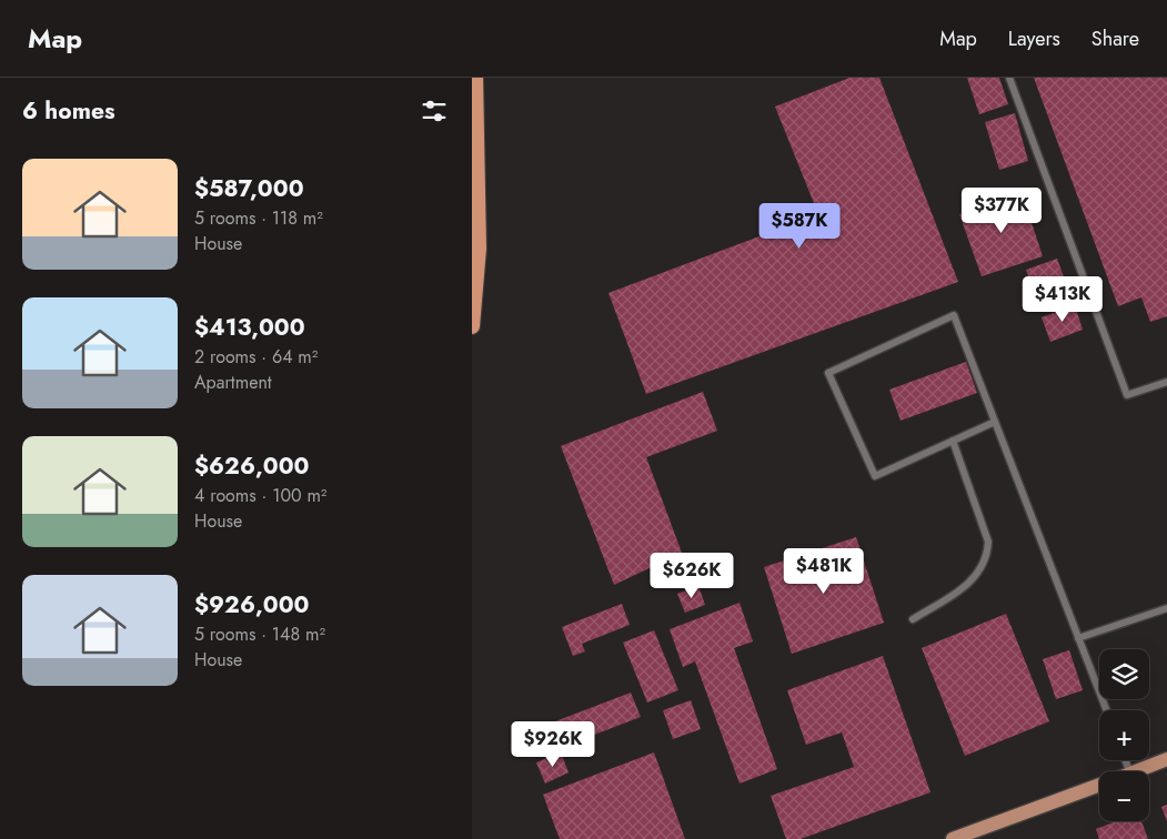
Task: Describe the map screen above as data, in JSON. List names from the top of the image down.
{
  "page": {
    "header": "Map",
    "nav": ["Map", "Layers", "Share"],
    "heading": "6 homes",
    "list": [
      {
        "name": "$587,000",
        "note": "5 rooms · 118 m² · House"
      },
      {
        "name": "$413,000",
        "note": "2 rooms · 64 m² · Apartment"
      },
      {
        "name": "$626,000",
        "note": "4 rooms · 100 m² · House"
      },
      {
        "name": "$926,000",
        "note": "5 rooms · 148 m² · House"
      }
    ],
    "price": [
      "$377K",
      "$587K",
      "$413K",
      "$481K",
      "$626K",
      "$926K"
    ],
    "map_buttons": ["+", "−"]
  }
}
